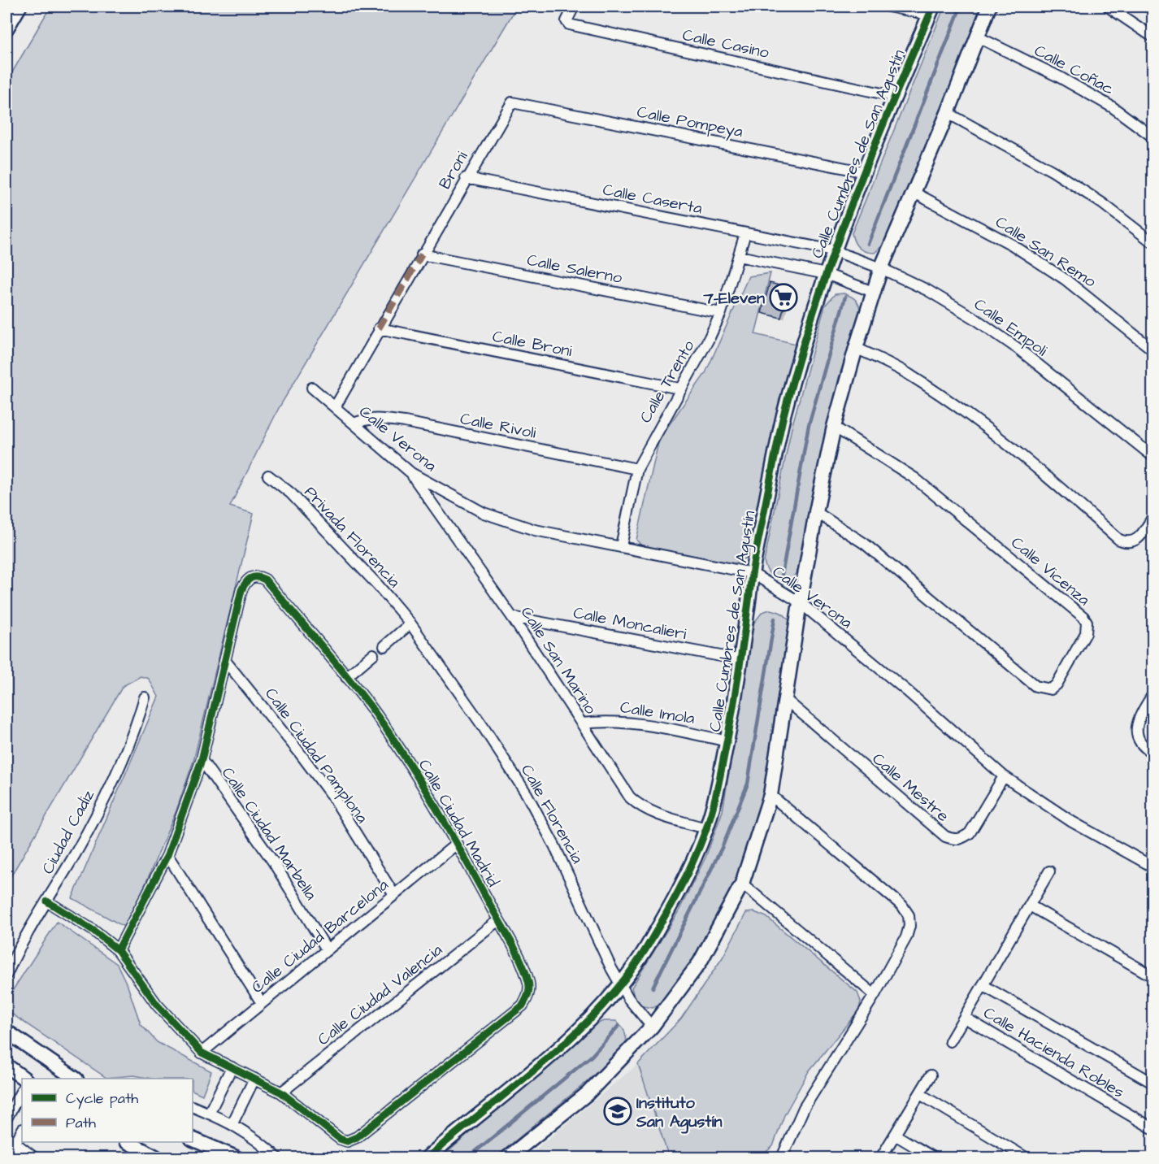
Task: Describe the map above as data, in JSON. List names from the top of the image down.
{
  "streets": {
    "street": [
      "Calle Casino",
      "Calle Coñac",
      "Calle Pompeya",
      "Calle Cumbres de San Agustín",
      "Broni",
      "Calle Caserta",
      "Calle San Remo",
      "Calle Salerno",
      "Calle Empoli",
      "Calle Broni",
      "Calle Trento",
      "Calle Rivoli",
      "Calle Verona",
      "Privada Florencia",
      "Calle Vicenza",
      "Calle Moncalieri",
      "Calle San Marino",
      "Calle Imola",
      "Calle Ciudad Pamplona",
      "Calle Mestre",
      "Calle Florencia",
      "Calle Ciudad Madrid",
      "Ciudad Cadiz",
      "Calle Ciudad Marbella",
      "Calle Ciudad Barcelona",
      "Calle Ciudad Valencia",
      "Calle Hacienda Robles"
    ]
  },
  "crossings": [
    ["Calle Casino", "Calle Cumbres de San Agustín"],
    ["Calle Pompeya", "Calle Cumbres de San Agustín"],
    ["Calle Pompeya", "Broni"],
    ["Calle Cumbres de San Agustín", "Calle Caserta"],
    ["Calle Cumbres de San Agustín", "Calle Empoli"],
    ["Calle Cumbres de San Agustín", "Calle Verona"],
    ["Calle Cumbres de San Agustín", "Calle Moncalieri"],
    ["Calle Cumbres de San Agustín", "Calle San Marino"],
    ["Calle Cumbres de San Agustín", "Calle Imola"],
    ["Calle Cumbres de San Agustín", "Calle Florencia"],
    ["Broni", "Calle Caserta"],
    ["Broni", "Calle Salerno"],
    ["Calle Caserta", "Calle Empoli"],
    ["Calle Caserta", "Calle Trento"],
    ["Calle Salerno", "Calle Trento"],
    ["Calle Broni", "Calle Trento"],
    ["Calle Trento", "Calle Rivoli"],
    ["Calle Trento", "Calle Verona"],
    ["Calle Rivoli", "Calle Verona"],
    ["Calle Verona", "Calle San Marino"],
    ["Calle Verona", "Calle Mestre"],
    ["Privada Florencia", "Calle Florencia"],
    ["Calle Moncalieri", "Calle San Marino"],
    ["Calle San Marino", "Calle Imola"],
    ["Calle Ciudad Pamplona", "Calle Ciudad Madrid"],
    ["Calle Ciudad Pamplona", "Calle Ciudad Barcelona"],
    ["Calle Ciudad Madrid", "Ciudad Cadiz"],
    ["Calle Ciudad Madrid", "Calle Ciudad Marbella"],
    ["Calle Ciudad Madrid", "Calle Ciudad Barcelona"],
    ["Calle Ciudad Madrid", "Calle Ciudad Valencia"],
    ["Calle Ciudad Marbella", "Calle Ciudad Barcelona"]
  ],
  "places": {
    "supermarket": ["7-Eleven"],
    "school or university": ["Instituto San Agustín"]
  },
  "legend": ["Cycle path", "Path"]
}
